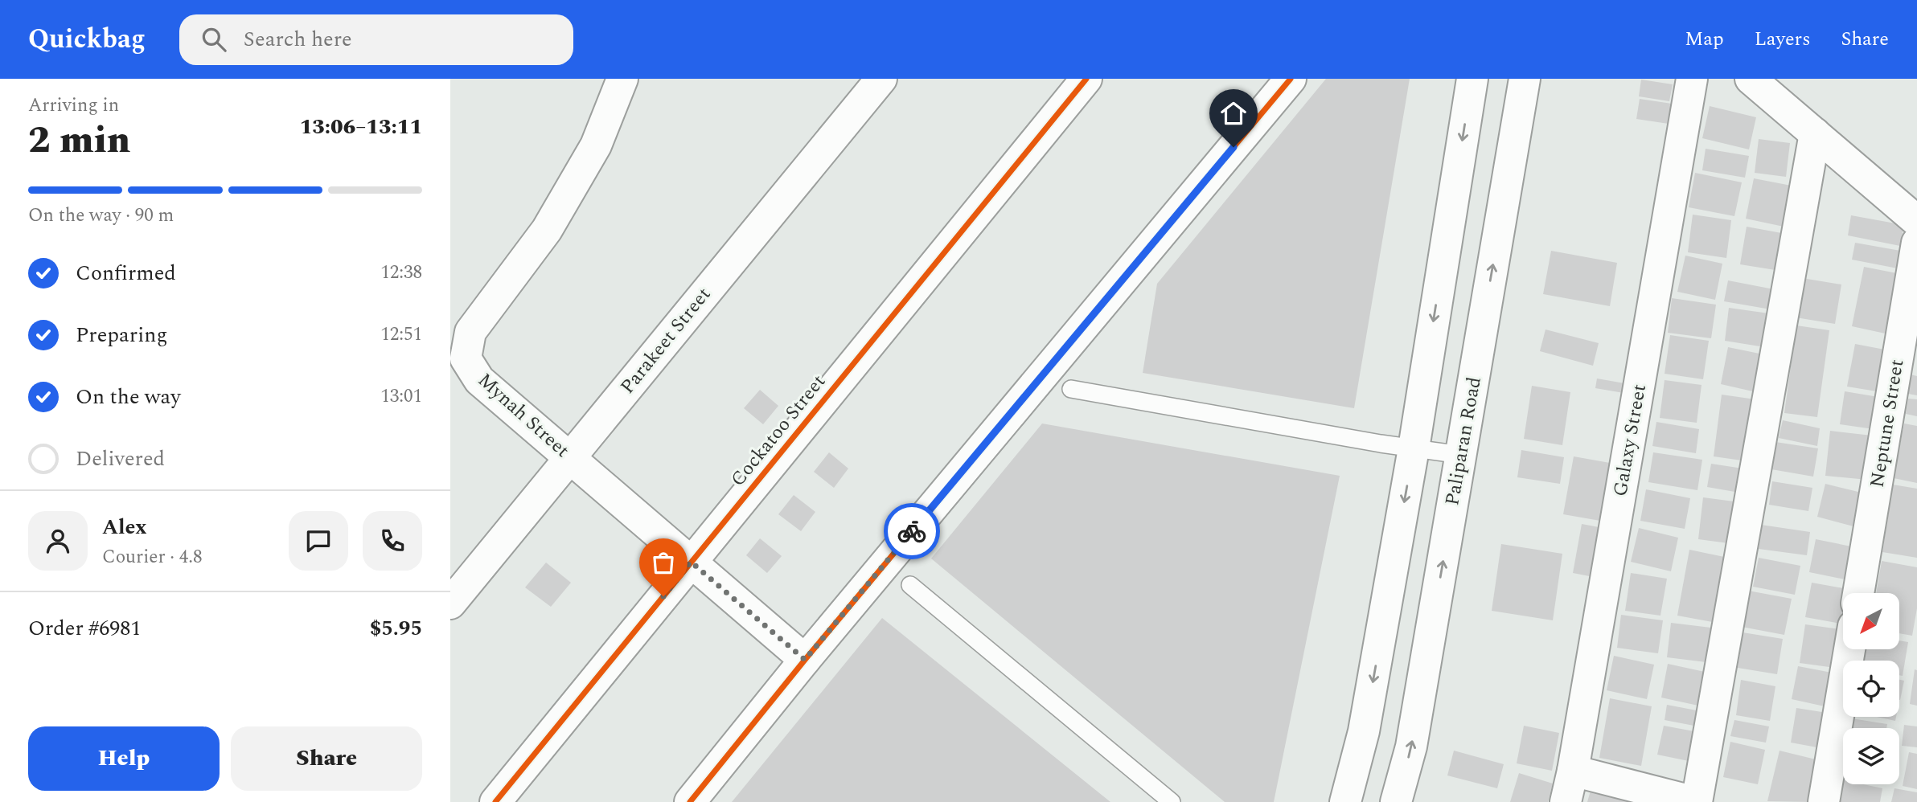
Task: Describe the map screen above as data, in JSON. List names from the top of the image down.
{
  "streets": {
    "street": [
      "Parakeet Street",
      "Mynah Street",
      "Neptune Street",
      "Cockatoo Street",
      "Galaxy Street",
      "Paliparan Road"
    ]
  },
  "crossings": [
    ["Parakeet Street", "Mynah Street"],
    ["Mynah Street", "Cockatoo Street"]
  ],
  "north": "bottom left",
  "page": {
    "header": "Quickbag",
    "search": "Search here",
    "nav": ["Map", "Layers", "Share"],
    "heading": ["2 min", "Arriving in", "13:06–13:11"],
    "panel": [
      "Alex",
      "Courier · 4.8",
      "Order #6981",
      "$5.95"
    ],
    "bar": "On the way · 90 m",
    "list": [
      ["Confirmed", "12:38"],
      ["Preparing", "12:51"],
      ["On the way", "13:01"],
      "Delivered"
    ],
    "buttons": ["Help", "Share"]
  }
}
